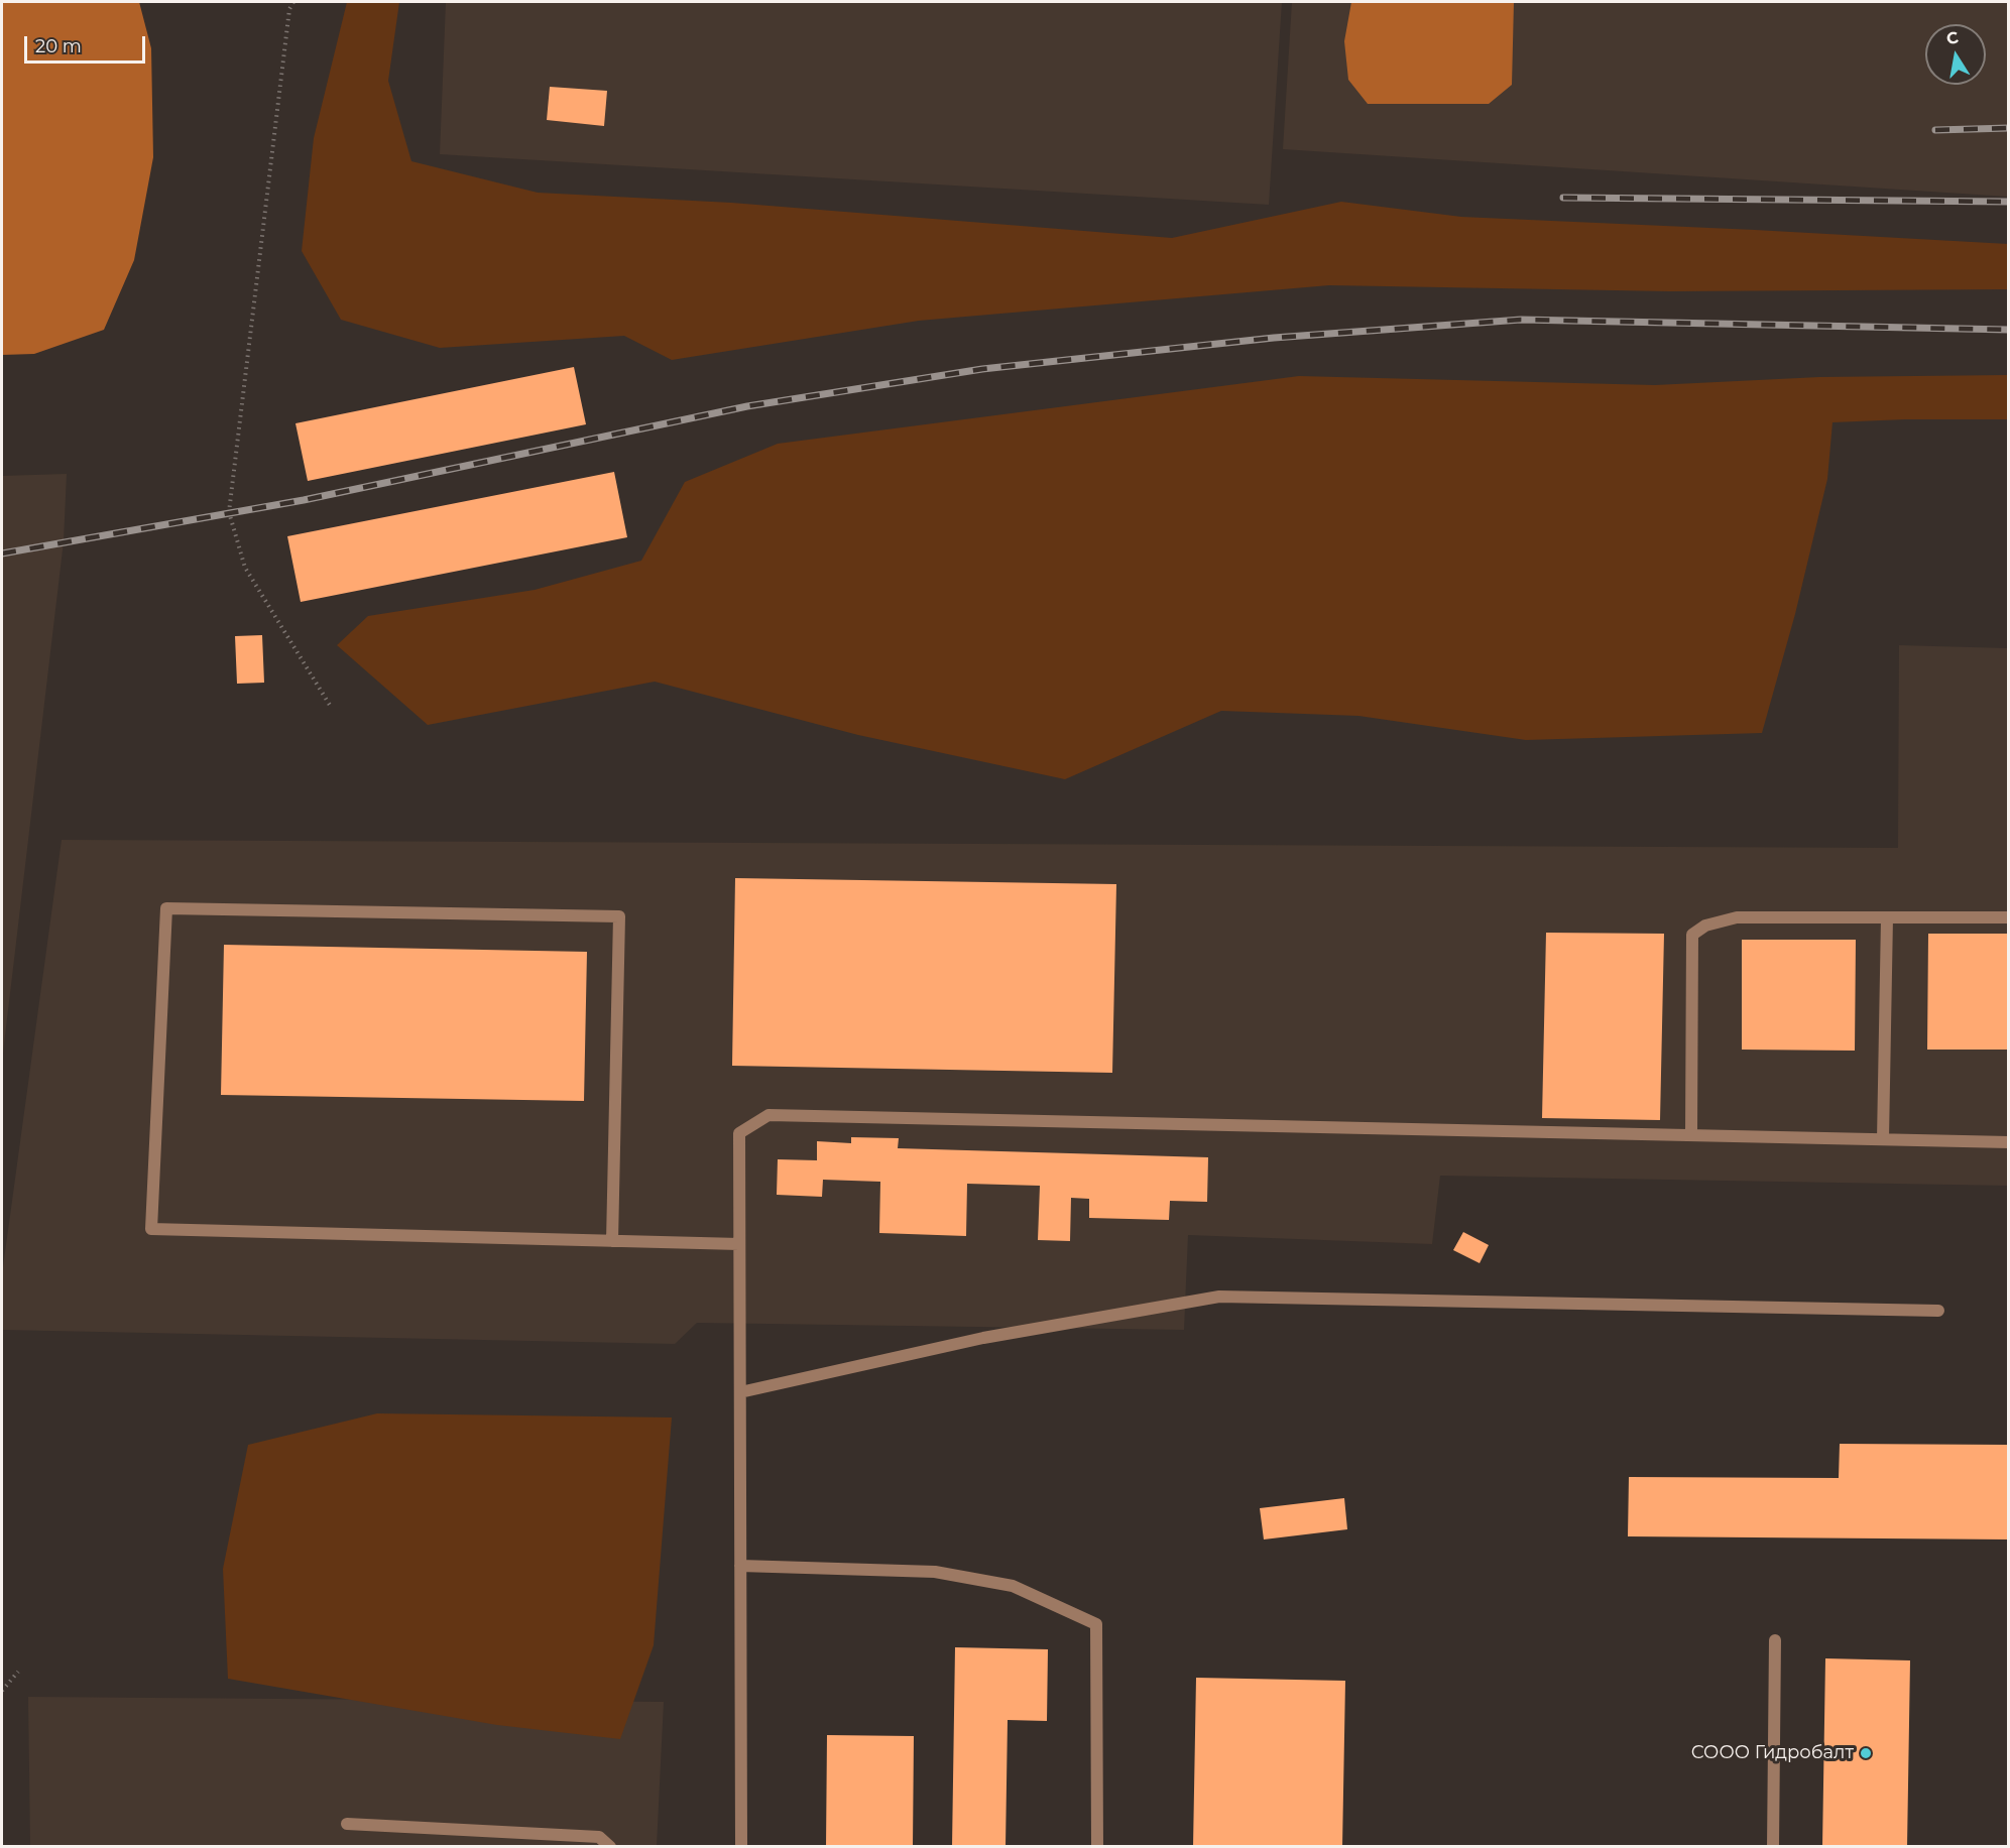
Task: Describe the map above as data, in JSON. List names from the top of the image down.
{
  "places": ["СООО Гидробалт"],
  "scale_bar": "20 m",
  "north": "top"
}
